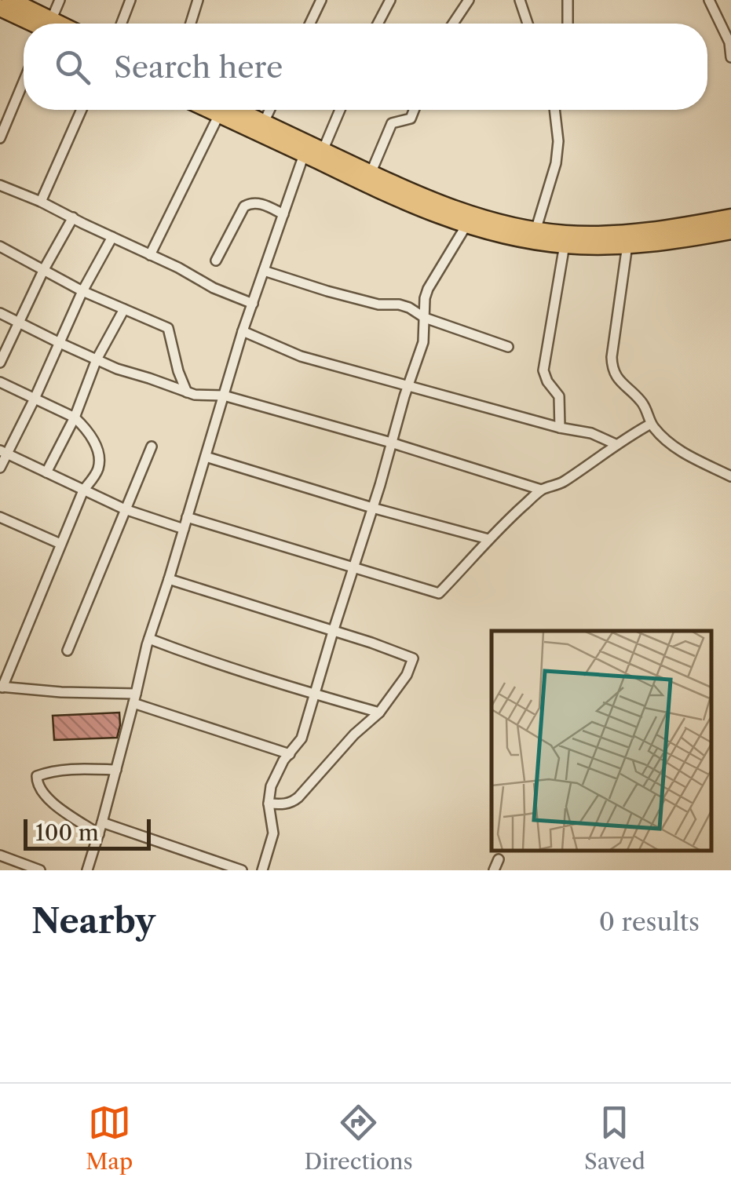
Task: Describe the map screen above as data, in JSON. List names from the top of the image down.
{
  "scale_bar": "100 m",
  "page": {
    "search": "Search here",
    "scale": "100 m",
    "heading": ["Nearby", "0 results"],
    "nav": ["Map", "Directions", "Saved"]
  }
}
